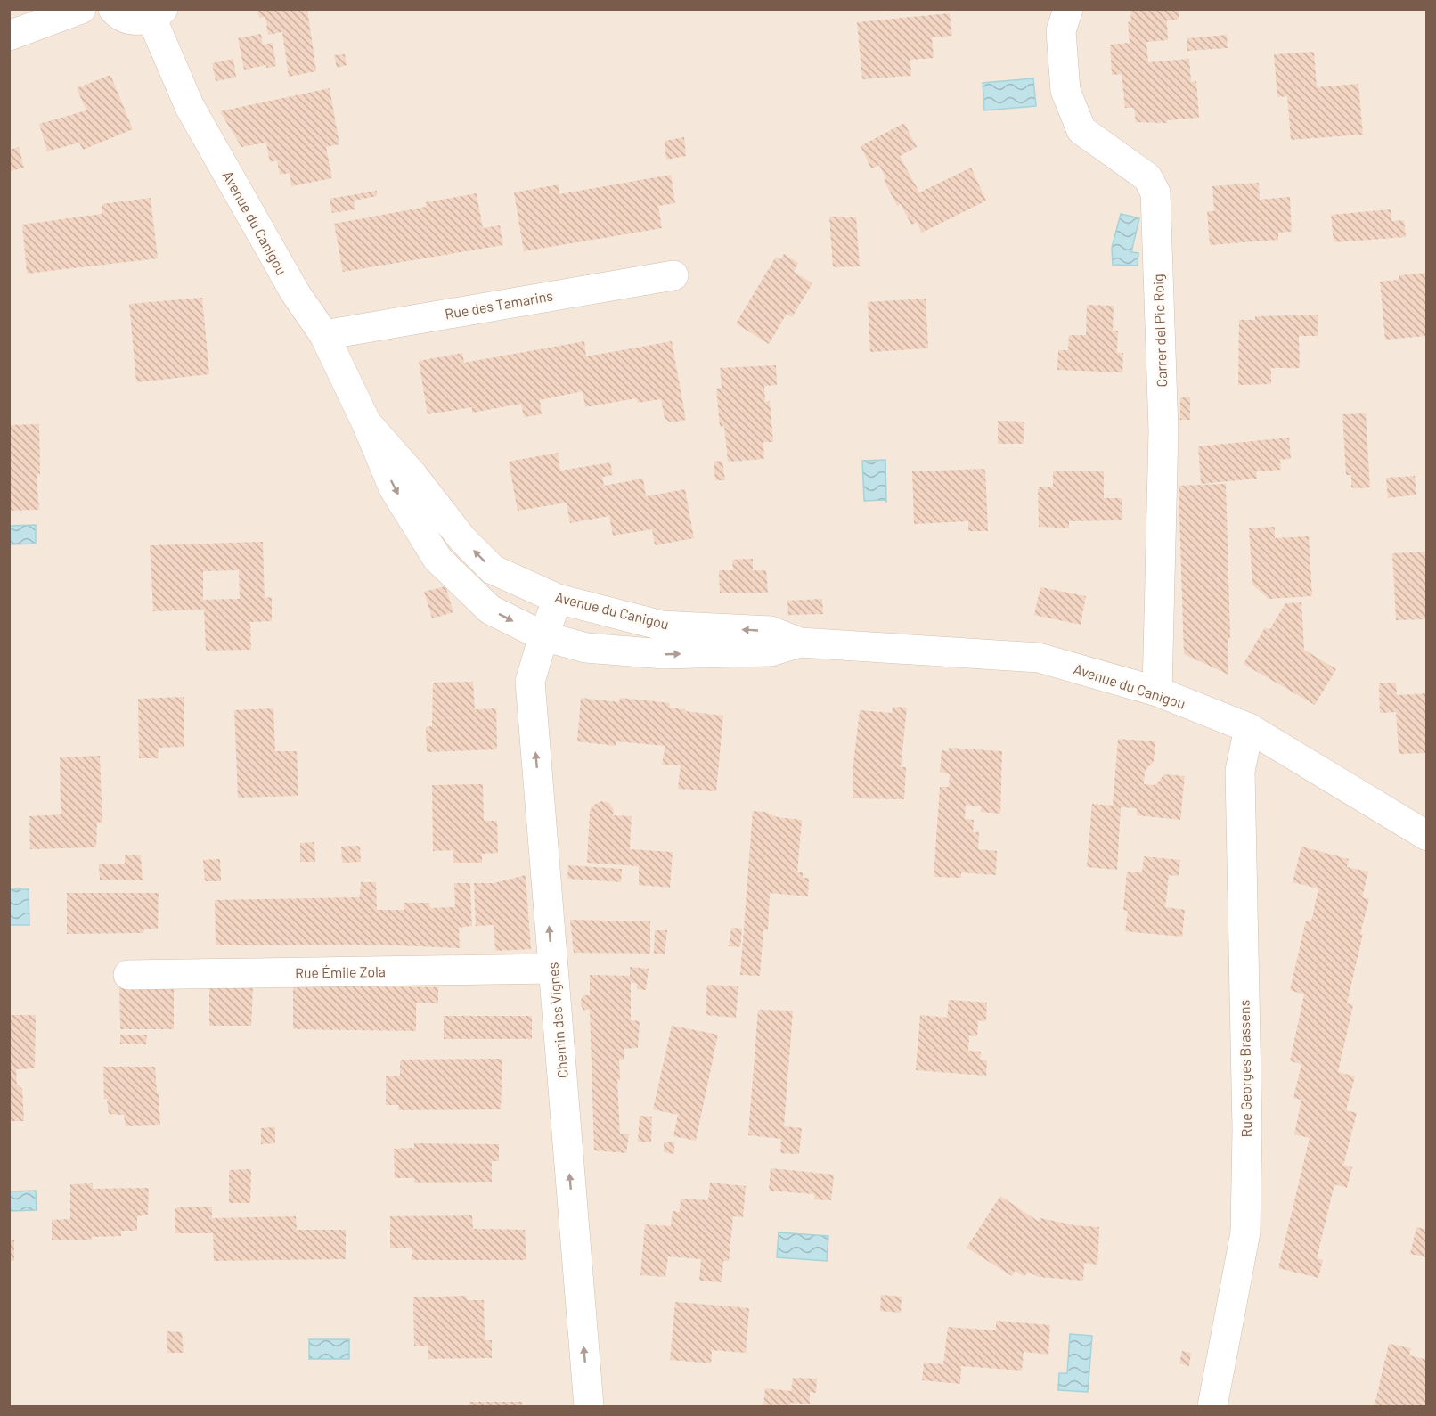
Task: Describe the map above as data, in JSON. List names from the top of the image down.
{
  "streets": {
    "street": [
      "Avenue du Canigou",
      "Rue des Tamarins",
      "Carrer del Pic Roig",
      "Rue Émile Zola",
      "Chemin des Vignes",
      "Rue Georges Brassens"
    ]
  },
  "crossings": [
    ["Avenue du Canigou", "Rue des Tamarins"],
    ["Avenue du Canigou", "Carrer del Pic Roig"],
    ["Avenue du Canigou", "Chemin des Vignes"],
    ["Avenue du Canigou", "Rue Georges Brassens"],
    ["Rue Émile Zola", "Chemin des Vignes"]
  ],
  "one_way": ["Chemin des Vignes"]
}
